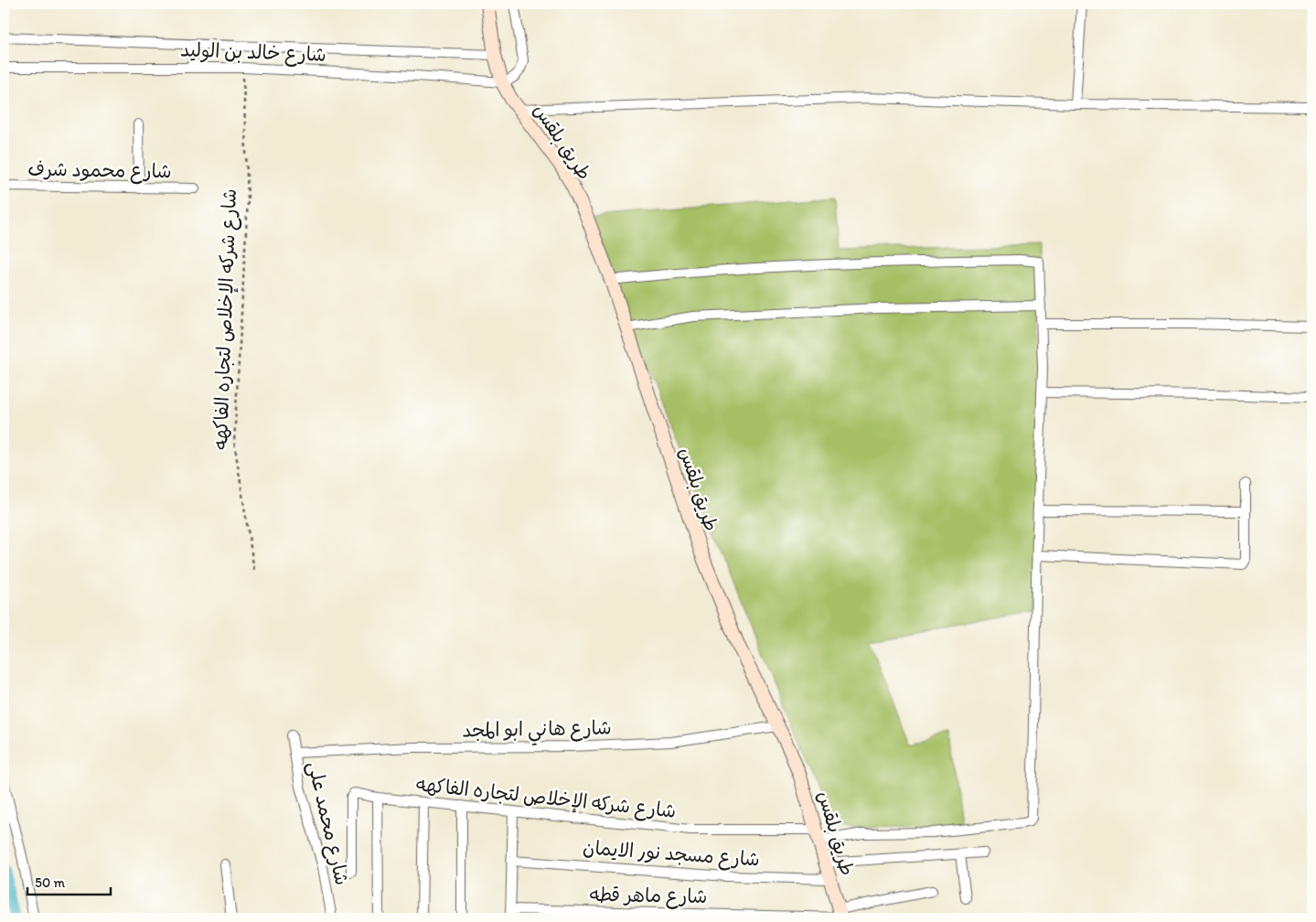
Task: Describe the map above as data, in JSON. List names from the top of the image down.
{
  "streets": {
    "main road": ["طريق بلقس"],
    "street": [
      "شارع خالد بن الوليد",
      "شارع محمود شرف",
      "شارع شركه الإخلاص لتجاره الفاكهه",
      "شارع هاني ابو المجد",
      "شارع محمد على",
      "شارع مسجد نور الايمان",
      "شارع ماهر قطه"
    ]
  },
  "crossings": [
    ["شارع خالد بن الوليد", "طريق بلقس"],
    ["شارع خالد بن الوليد", "شارع شركه الإخلاص لتجاره الفاكهه"],
    ["طريق بلقس", "شارع شركه الإخلاص لتجاره الفاكهه"],
    ["طريق بلقس", "شارع هاني ابو المجد"],
    ["طريق بلقس", "شارع مسجد نور الايمان"],
    ["طريق بلقس", "شارع ماهر قطه"],
    ["شارع هاني ابو المجد", "شارع محمد على"]
  ],
  "scale_bar": "50 m"
}
